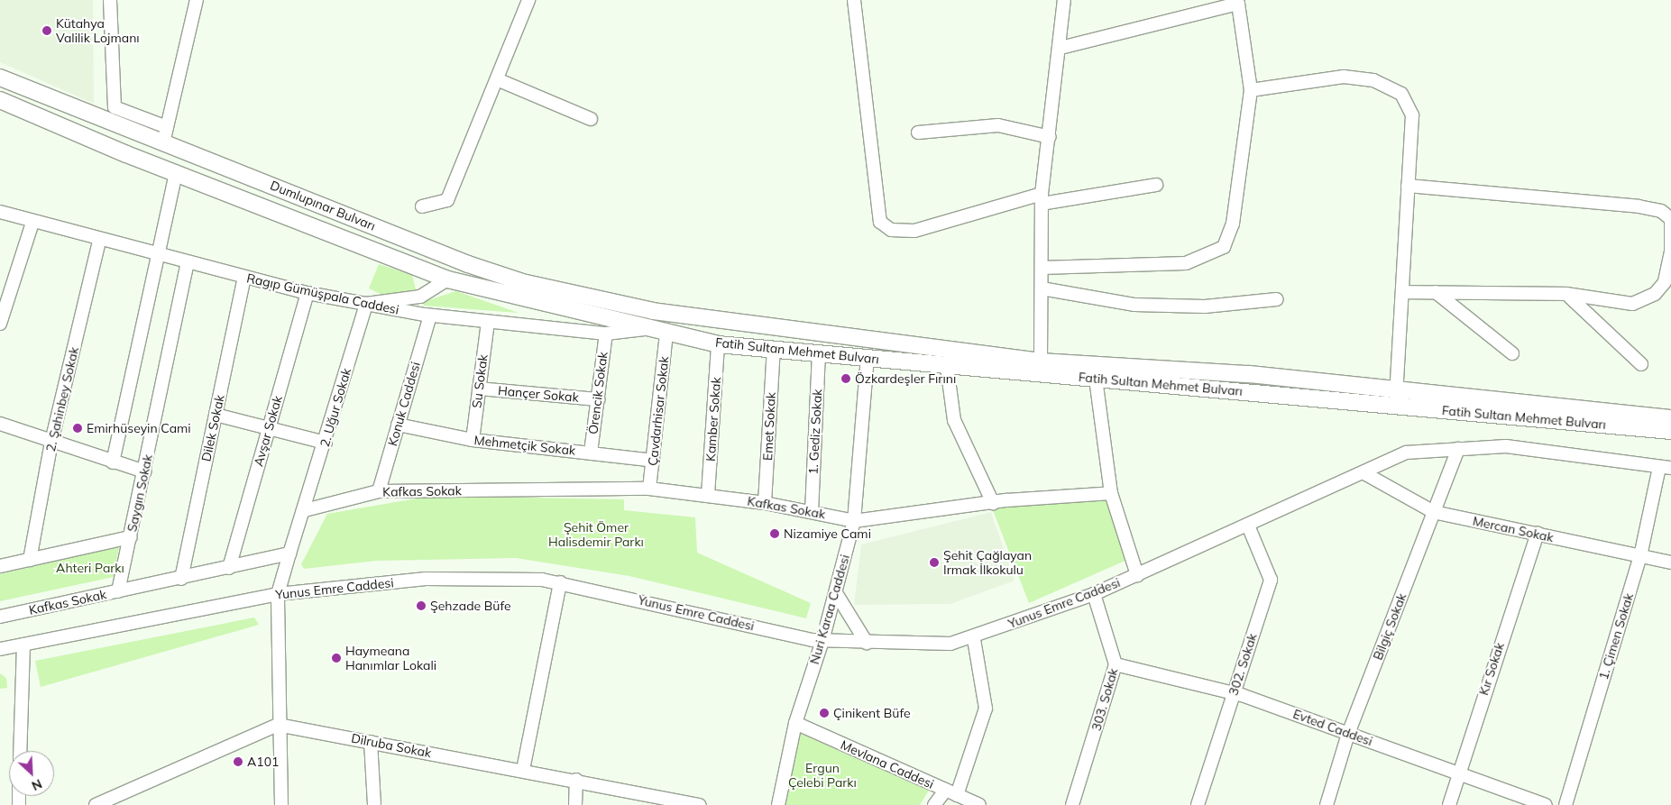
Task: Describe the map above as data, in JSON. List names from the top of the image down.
{
  "streets": {
    "main road": ["Dumlupınar Bulvarı", "Fatih Sultan Mehmet Bulvarı"],
    "street": [
      "Ragıp Gümüşpala Caddesi",
      "Su Sokak",
      "Örencik Sokak",
      "Hançer Sokak",
      "2. Şahinbey Sokak",
      "Konuk Caddesi",
      "2. Uğur Sokak",
      "Çavdarhisar Sokak",
      "Kamber Sokak",
      "Emet Sokak",
      "Dilek Sokak",
      "Avşar Sokak",
      "1. Gediz Sokak",
      "Mehmetçik Sokak",
      "Kafkas Sokak",
      "Saygın Sokak",
      "Mercan Sokak",
      "Yunus Emre Caddesi",
      "Nuri Karaa Caddesi",
      "Bilgiç Sokak",
      "1. Çimen Sokak",
      "302. Sokak",
      "Kır Sokak",
      "303. Sokak",
      "Evted Caddesi",
      "Dilruba Sokak",
      "Mevlana Caddesi"
    ]
  },
  "crossings": [
    ["Dumlupınar Bulvarı", "Ragıp Gümüşpala Caddesi"],
    ["Dumlupınar Bulvarı", "Fatih Sultan Mehmet Bulvarı"],
    ["Dumlupınar Bulvarı", "Çavdarhisar Sokak"],
    ["Ragıp Gümüşpala Caddesi", "Fatih Sultan Mehmet Bulvarı"],
    ["Ragıp Gümüşpala Caddesi", "Su Sokak"],
    ["Ragıp Gümüşpala Caddesi", "Örencik Sokak"],
    ["Ragıp Gümüşpala Caddesi", "2. Şahinbey Sokak"],
    ["Ragıp Gümüşpala Caddesi", "Konuk Caddesi"],
    ["Ragıp Gümüşpala Caddesi", "2. Uğur Sokak"],
    ["Ragıp Gümüşpala Caddesi", "Çavdarhisar Sokak"],
    ["Ragıp Gümüşpala Caddesi", "Dilek Sokak"],
    ["Ragıp Gümüşpala Caddesi", "Avşar Sokak"],
    ["Ragıp Gümüşpala Caddesi", "Saygın Sokak"],
    ["Fatih Sultan Mehmet Bulvarı", "Çavdarhisar Sokak"],
    ["Fatih Sultan Mehmet Bulvarı", "Kamber Sokak"],
    ["Fatih Sultan Mehmet Bulvarı", "Emet Sokak"],
    ["Fatih Sultan Mehmet Bulvarı", "1. Gediz Sokak"],
    ["Fatih Sultan Mehmet Bulvarı", "Nuri Karaa Caddesi"],
    ["Su Sokak", "Hançer Sokak"],
    ["Su Sokak", "Mehmetçik Sokak"],
    ["Örencik Sokak", "Hançer Sokak"],
    ["Örencik Sokak", "Mehmetçik Sokak"],
    ["Konuk Caddesi", "Mehmetçik Sokak"],
    ["Konuk Caddesi", "Kafkas Sokak"],
    ["2. Uğur Sokak", "Kafkas Sokak"],
    ["Çavdarhisar Sokak", "Mehmetçik Sokak"],
    ["Çavdarhisar Sokak", "Kafkas Sokak"],
    ["Kamber Sokak", "Kafkas Sokak"],
    ["Emet Sokak", "Kafkas Sokak"],
    ["Dilek Sokak", "Kafkas Sokak"],
    ["Avşar Sokak", "Kafkas Sokak"],
    ["1. Gediz Sokak", "Kafkas Sokak"],
    ["Kafkas Sokak", "Saygın Sokak"],
    ["Kafkas Sokak", "Nuri Karaa Caddesi"],
    ["Mercan Sokak", "Yunus Emre Caddesi"],
    ["Mercan Sokak", "Bilgiç Sokak"],
    ["Mercan Sokak", "1. Çimen Sokak"],
    ["Mercan Sokak", "Kır Sokak"],
    ["Yunus Emre Caddesi", "Nuri Karaa Caddesi"],
    ["Yunus Emre Caddesi", "Bilgiç Sokak"],
    ["Yunus Emre Caddesi", "1. Çimen Sokak"],
    ["Yunus Emre Caddesi", "302. Sokak"],
    ["Yunus Emre Caddesi", "303. Sokak"],
    ["Nuri Karaa Caddesi", "Mevlana Caddesi"],
    ["Bilgiç Sokak", "Evted Caddesi"],
    ["302. Sokak", "Evted Caddesi"],
    ["Kır Sokak", "Evted Caddesi"],
    ["303. Sokak", "Evted Caddesi"]
  ],
  "parks": ["Şehit Ömer Halisdemir Parkı", "Ahteri Parkı", "Ergun Çelebi Parkı"],
  "places": [
    "Kütahya Valilik Lojmanı",
    "Özkardeşler Fırını",
    "Emirhüseyin Cami",
    "Nizamiye Cami",
    "Şehit Çağlayan Irmak İlkokulu",
    "Şehzade Büfe",
    "Haymeana Hanımlar Lokali",
    "Çinikent Büfe",
    "A101"
  ],
  "north": "bottom right"
}
